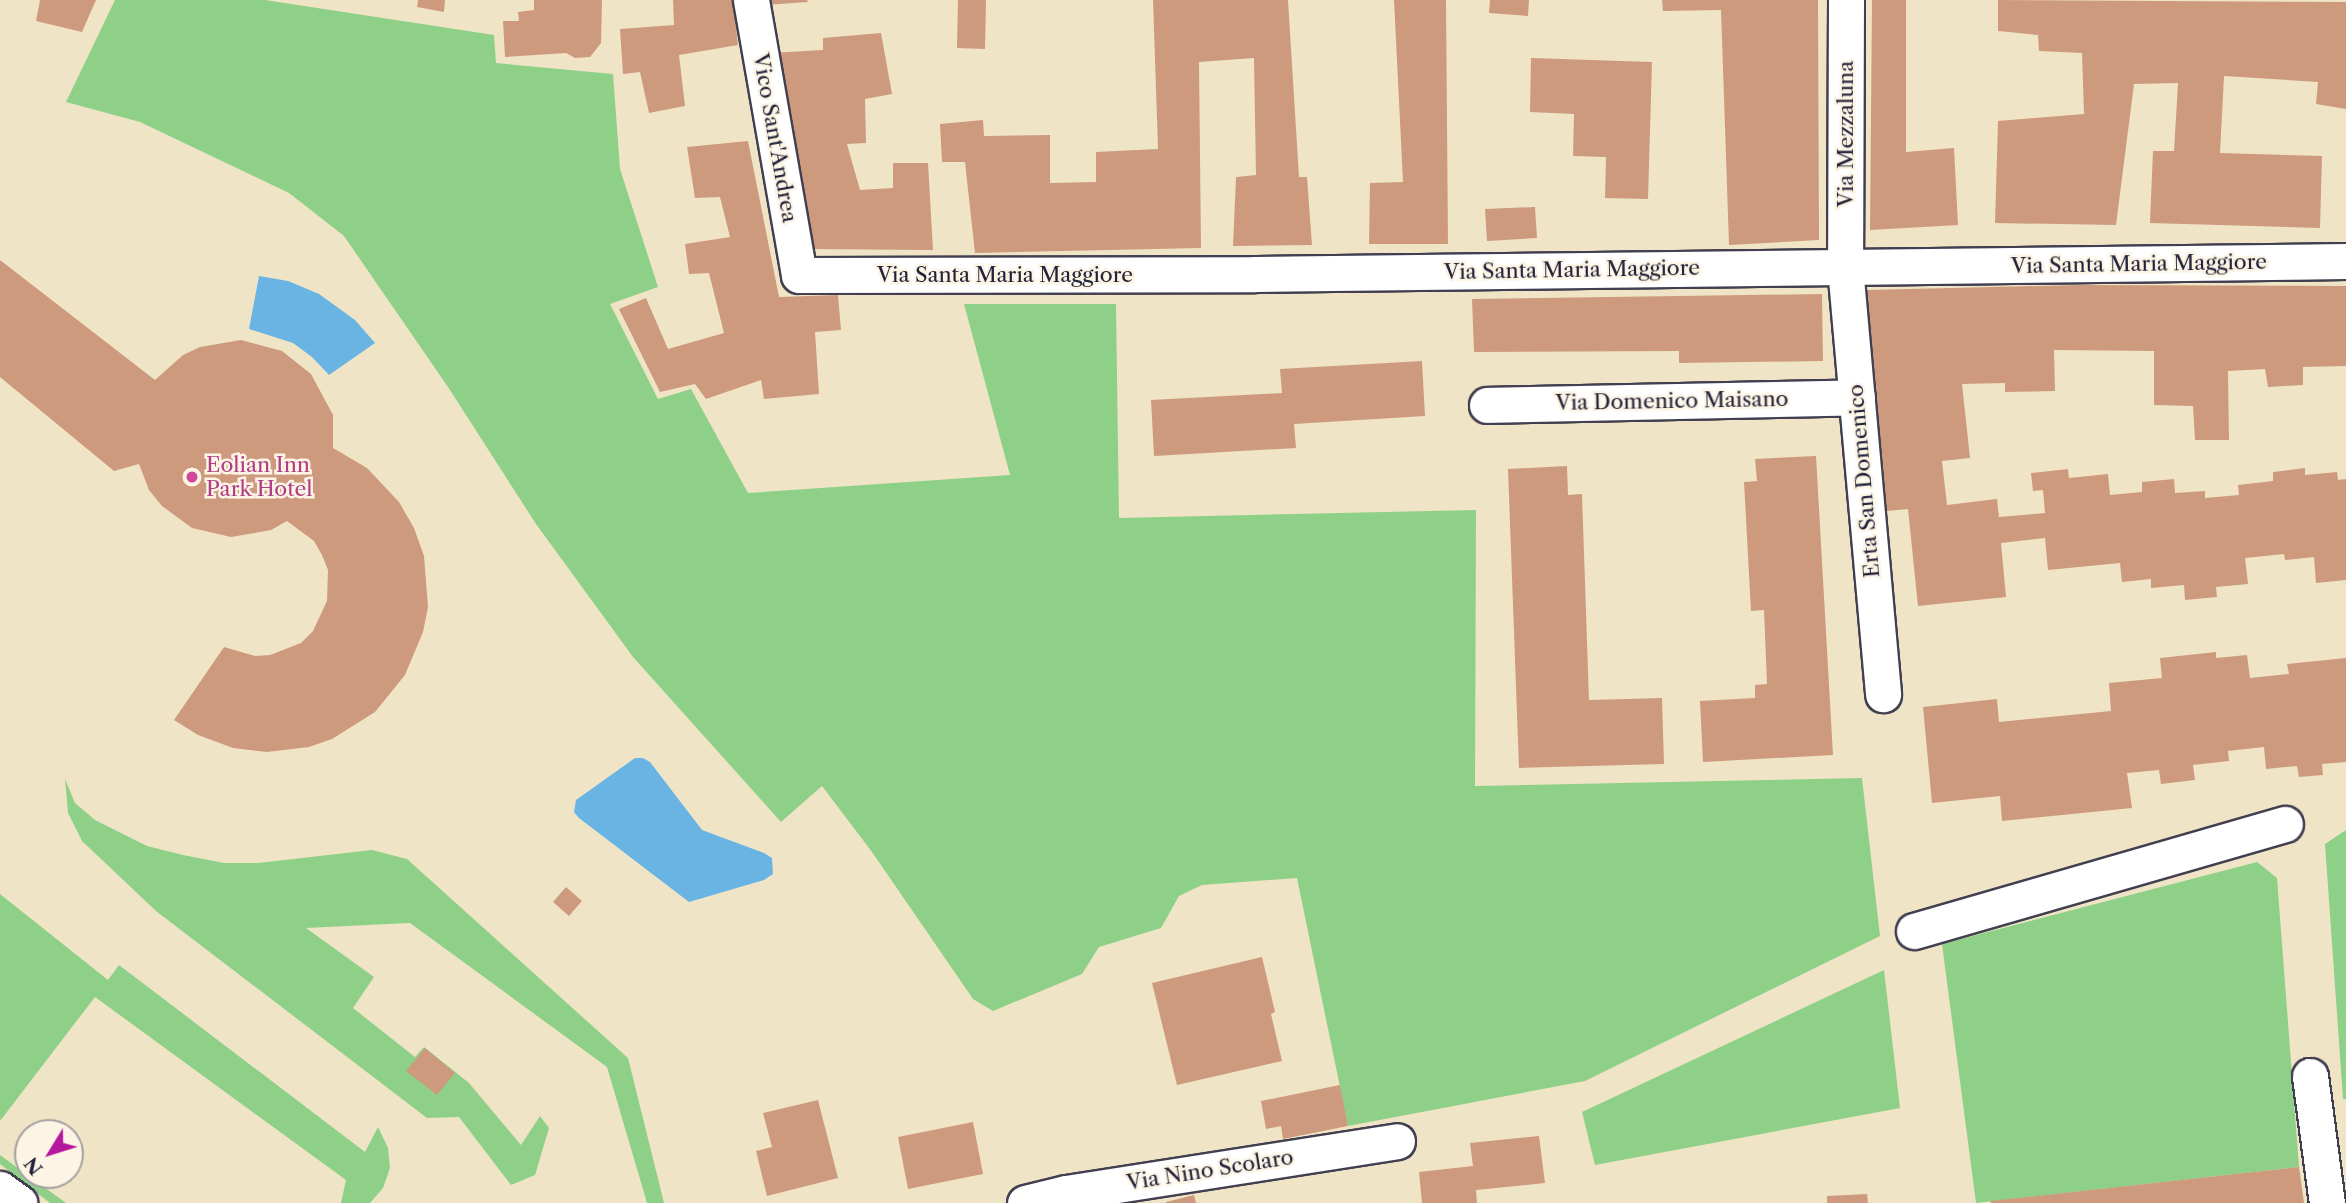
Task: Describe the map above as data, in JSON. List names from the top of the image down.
{
  "streets": {
    "street": [
      "Via Mezzaluna",
      "Vico Sant'Andrea",
      "Via Santa Maria Maggiore",
      "Via Domenico Maisano",
      "Erta San Domenico",
      "Via Nino Scolaro"
    ]
  },
  "crossings": [
    ["Via Mezzaluna", "Via Santa Maria Maggiore"],
    ["Via Mezzaluna", "Erta San Domenico"],
    ["Vico Sant'Andrea", "Via Santa Maria Maggiore"],
    ["Via Santa Maria Maggiore", "Erta San Domenico"],
    ["Via Domenico Maisano", "Erta San Domenico"]
  ],
  "places": ["Eolian Inn Park Hotel"],
  "north": "bottom left"
}
